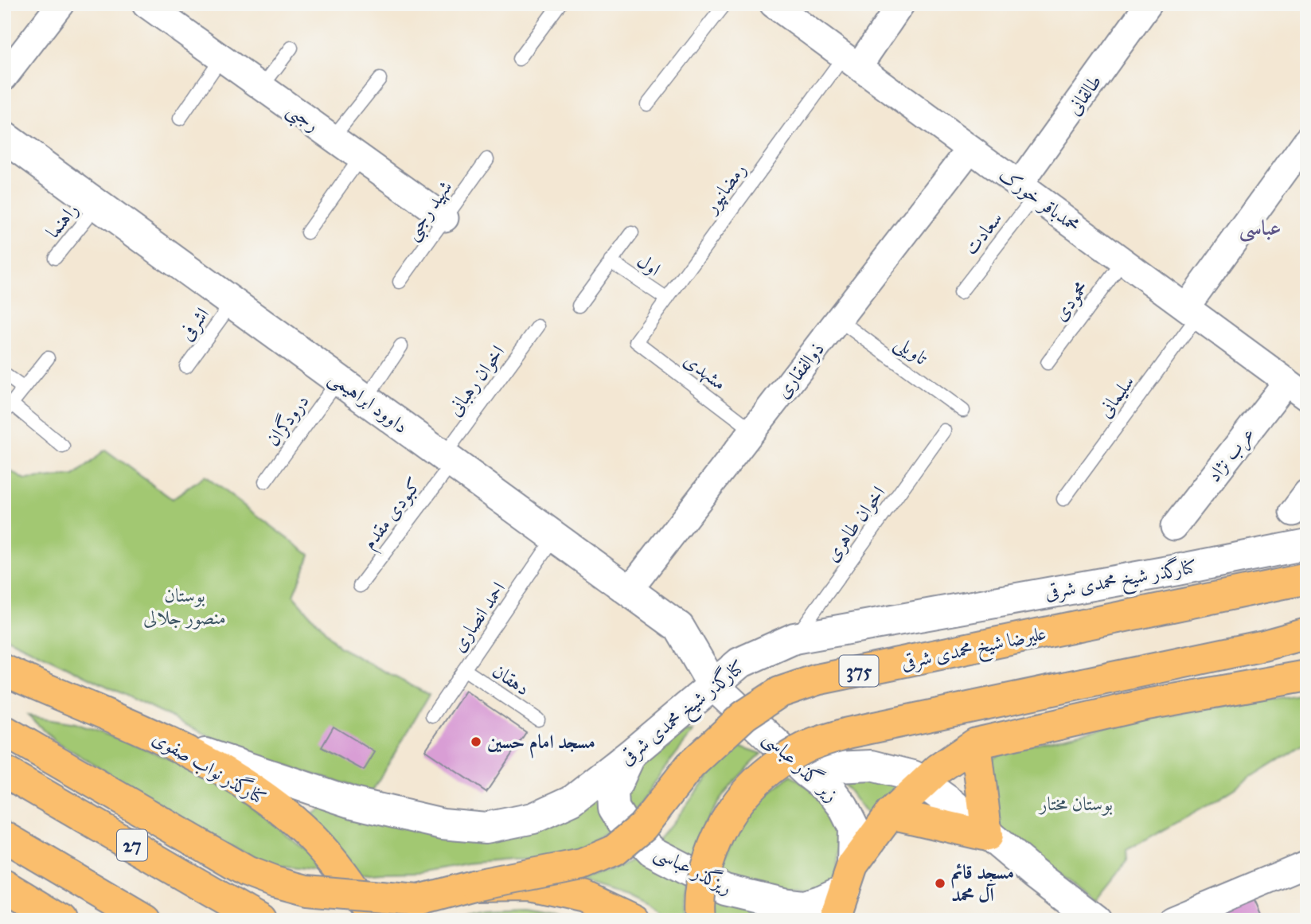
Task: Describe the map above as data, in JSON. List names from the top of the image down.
{
  "streets": {
    "main road": [
      "علیرضا شیخ محمدی شرقی",
      "375",
      "کنارگذر نواب صفوی",
      "27"
    ],
    "street": [
      "طالقانی",
      "رجبی",
      "محمدباقر خورک",
      "ذوالفقاری",
      "داوود ابراهیمی",
      "عرب نژاد",
      "کنارگذر شیخ محمدی شرقی",
      "زیر گذر عباسی",
      "ریزگذر عباسی"
    ],
    "lane": [
      "رمضانپور",
      "شهید رجبی",
      "راهنما",
      "سعادت",
      "اول",
      "محمودی",
      "اشرفی",
      "تاویلی",
      "مشهدی",
      "اخوان رهبانی",
      "سلیمانی",
      "درودگران",
      "کبودی مقدم",
      "اخوان طاهری",
      "احمد انصاری",
      "دهقان"
    ]
  },
  "crossings": [
    ["طالقانی", "محمدباقر خورک"],
    ["طالقانی", "سعادت"],
    ["رجبی", "شهید رجبی"],
    ["رمضانپور", "محمدباقر خورک"],
    ["رمضانپور", "اول"],
    ["رمضانپور", "مشهدی"],
    ["محمدباقر خورک", "سعادت"],
    ["محمدباقر خورک", "محمودی"],
    ["محمدباقر خورک", "ذوالفقاری"],
    ["محمدباقر خورک", "سلیمانی"],
    ["محمدباقر خورک", "عرب نژاد"],
    ["راهنما", "داوود ابراهیمی"],
    ["اشرفی", "داوود ابراهیمی"],
    ["تاویلی", "ذوالفقاری"],
    ["ذوالفقاری", "مشهدی"],
    ["ذوالفقاری", "داوود ابراهیمی"],
    ["اخوان رهبانی", "داوود ابراهیمی"],
    ["اخوان رهبانی", "کبودی مقدم"],
    ["داوود ابراهیمی", "درودگران"],
    ["داوود ابراهیمی", "کبودی مقدم"],
    ["داوود ابراهیمی", "کنارگذر شیخ محمدی شرقی"],
    ["داوود ابراهیمی", "احمد انصاری"],
    ["داوود ابراهیمی", "زیر گذر عباسی"],
    ["اخوان طاهری", "کنارگذر شیخ محمدی شرقی"],
    ["کنارگذر شیخ محمدی شرقی", "زیر گذر عباسی"],
    ["کنارگذر شیخ محمدی شرقی", "کنارگذر نواب صفوی"],
    ["کنارگذر شیخ محمدی شرقی", "ریزگذر عباسی"],
    ["احمد انصاری", "دهقان"],
    ["زیر گذر عباسی", "ریزگذر عباسی"]
  ],
  "districts": ["عباسی"],
  "parks": ["بوستان منصور جلالی", "بوستان مختار"],
  "places": ["مسجد امام حسین", "مسجد قائم آل محمد"]
}
